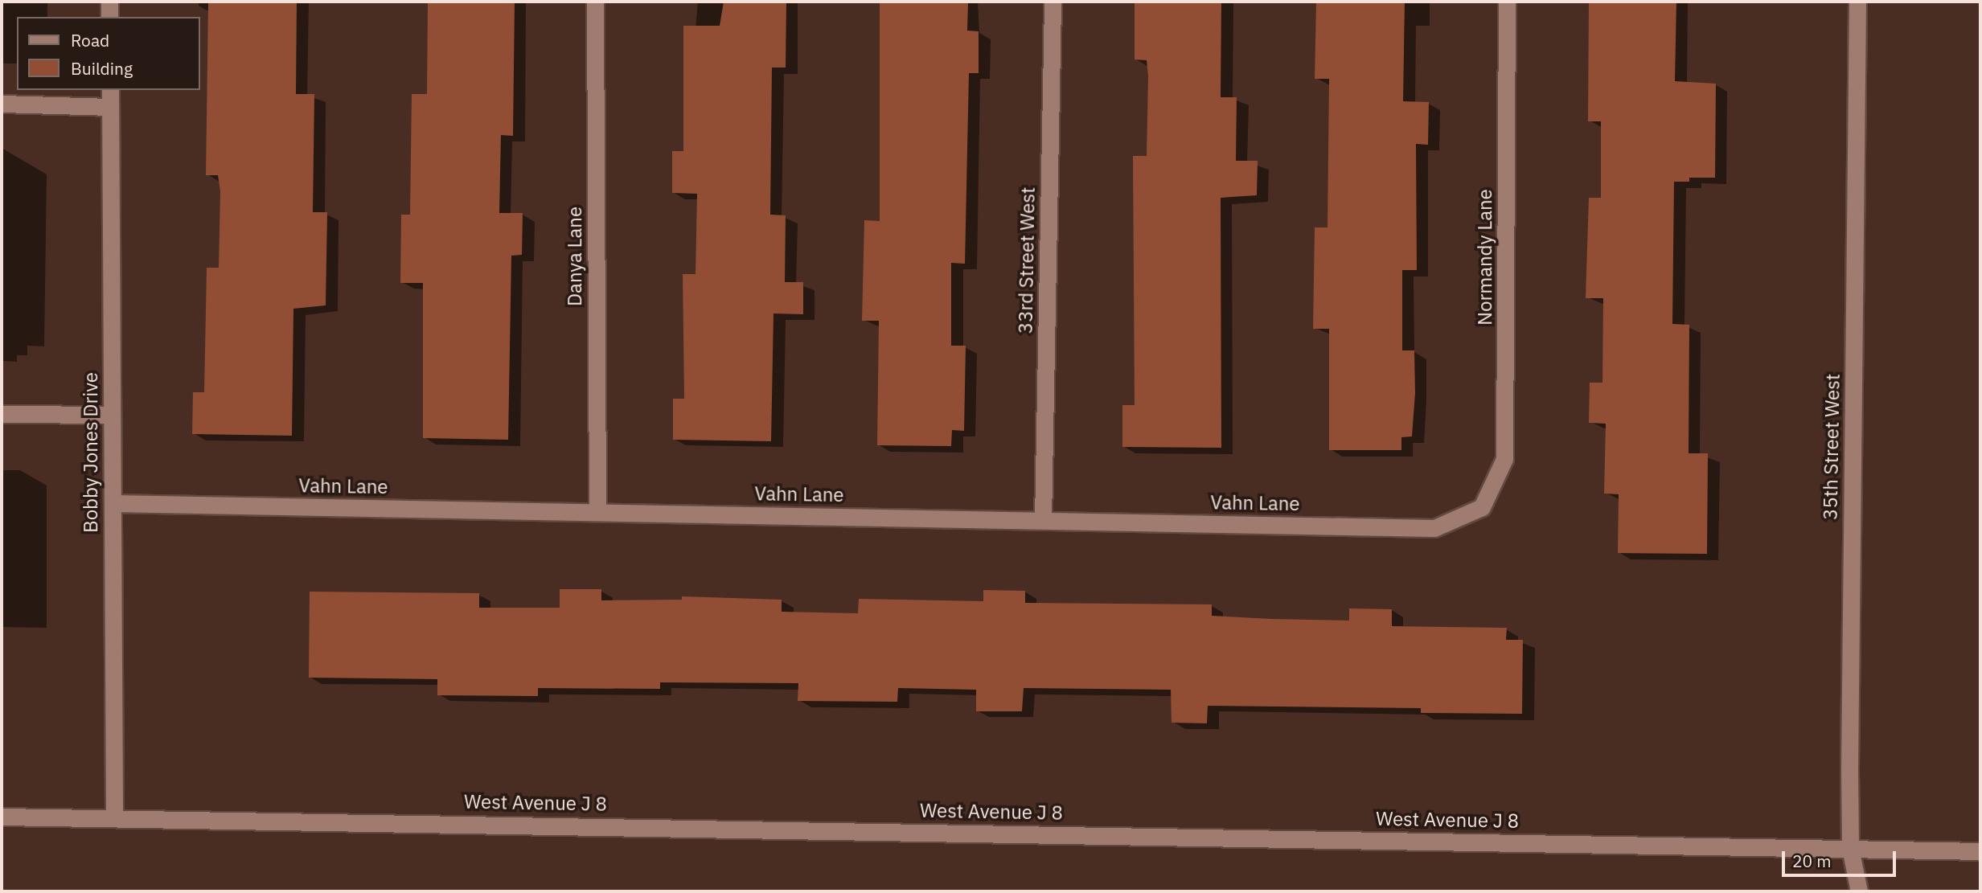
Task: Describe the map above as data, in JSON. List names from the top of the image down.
{
  "streets": {
    "street": [
      "Danya Lane",
      "Normandy Lane",
      "33rd Street West",
      "35th Street West",
      "Bobby Jones Drive",
      "Vahn Lane",
      "West Avenue J 8"
    ]
  },
  "crossings": [
    ["Danya Lane", "Vahn Lane"],
    ["Normandy Lane", "Vahn Lane"],
    ["33rd Street West", "Vahn Lane"],
    ["35th Street West", "West Avenue J 8"],
    ["Bobby Jones Drive", "Vahn Lane"],
    ["Bobby Jones Drive", "West Avenue J 8"]
  ],
  "legend": ["Road", "Building"],
  "scale_bar": "20 m"
}
